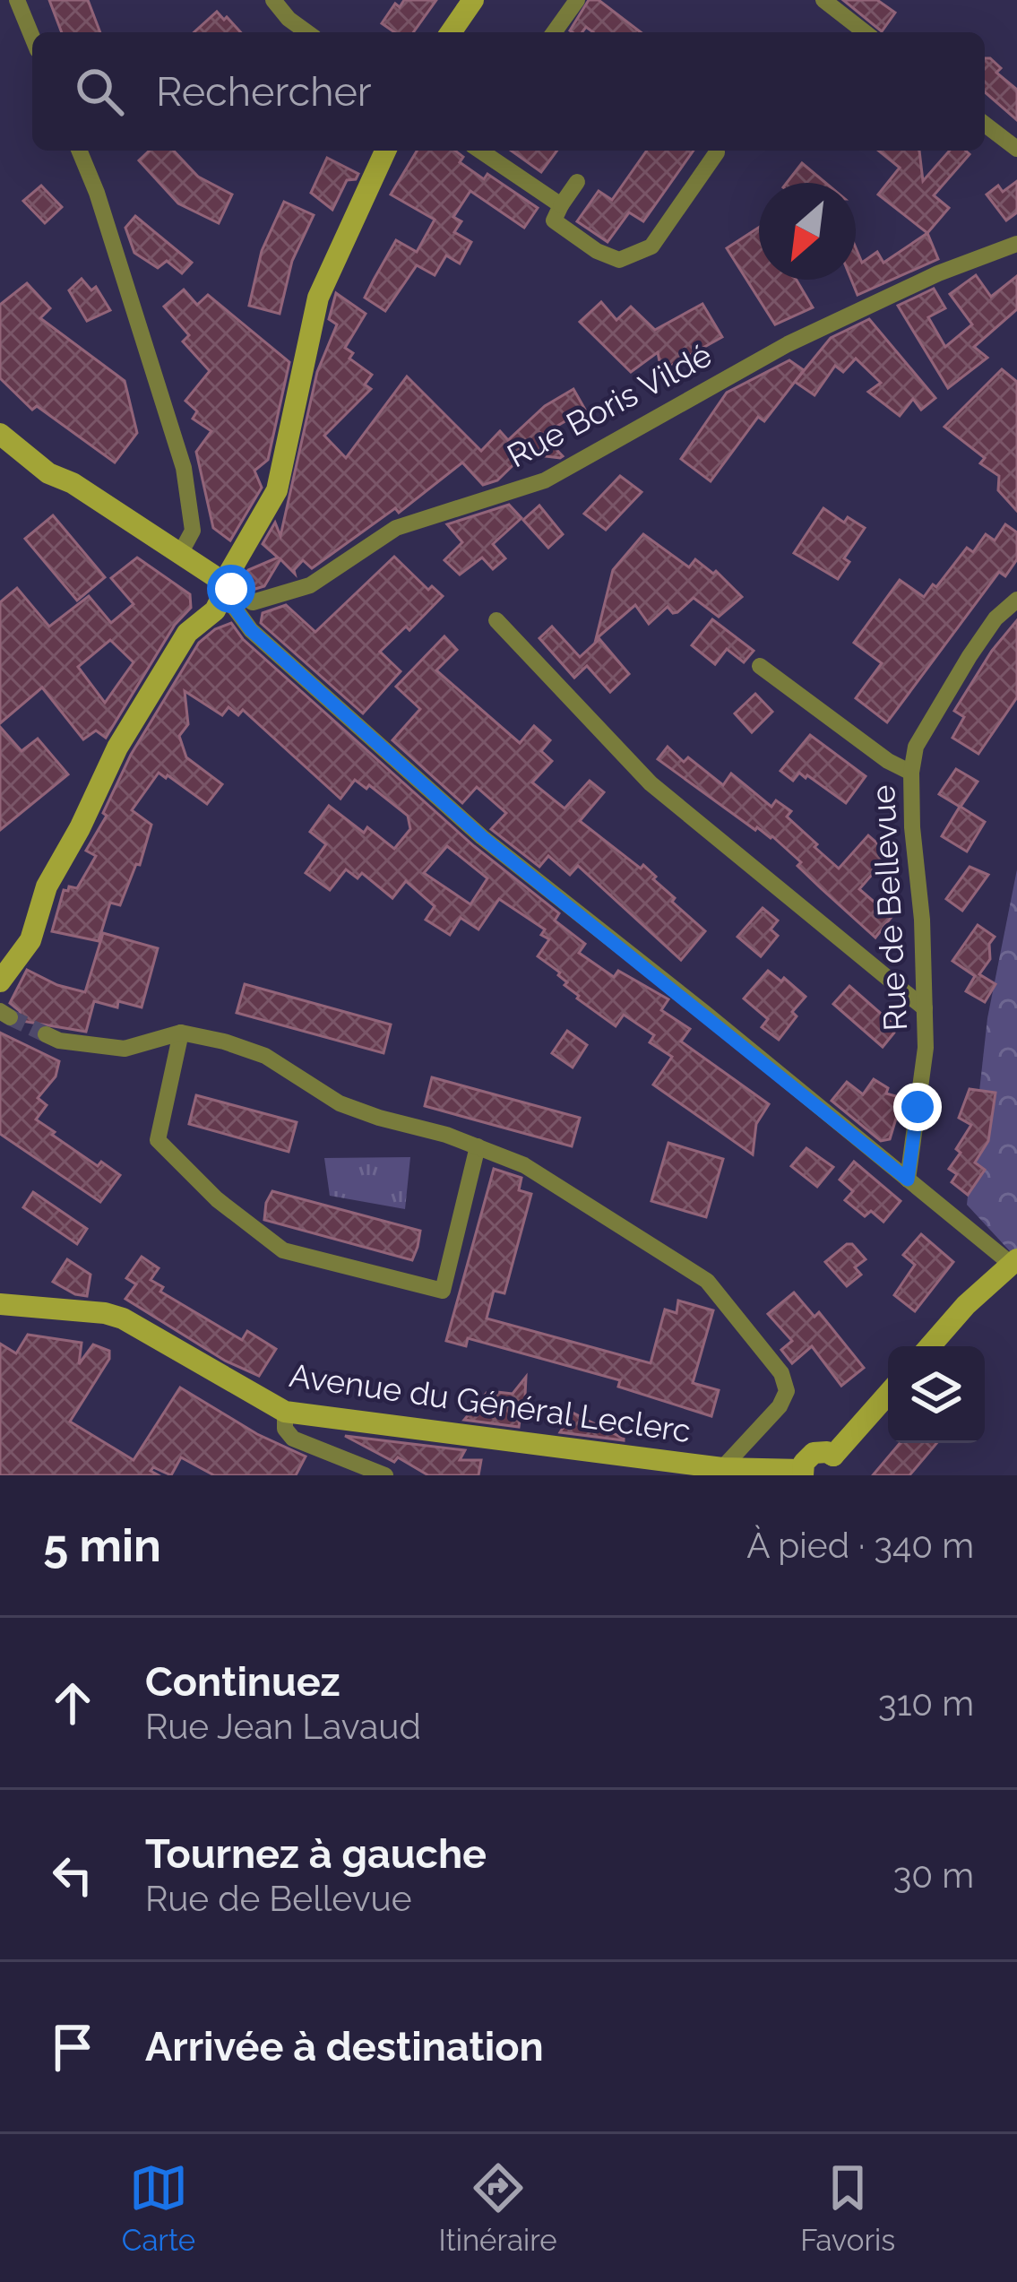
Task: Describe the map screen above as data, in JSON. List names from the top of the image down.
{
  "streets": {
    "street": ["Rue Boris Vildé", "Rue de Bellevue", "Avenue du Général Leclerc"]
  },
  "north": "bottom left",
  "page": {
    "search": "Rechercher",
    "heading": ["5 min", "À pied · 340 m"],
    "list": [
      ["Continuez", "Rue Jean Lavaud", "310 m"],
      ["Tournez à gauche", "Rue de Bellevue", "30 m"],
      "Arrivée à destination"
    ],
    "nav": ["Carte", "Itinéraire", "Favoris"]
  }
}
